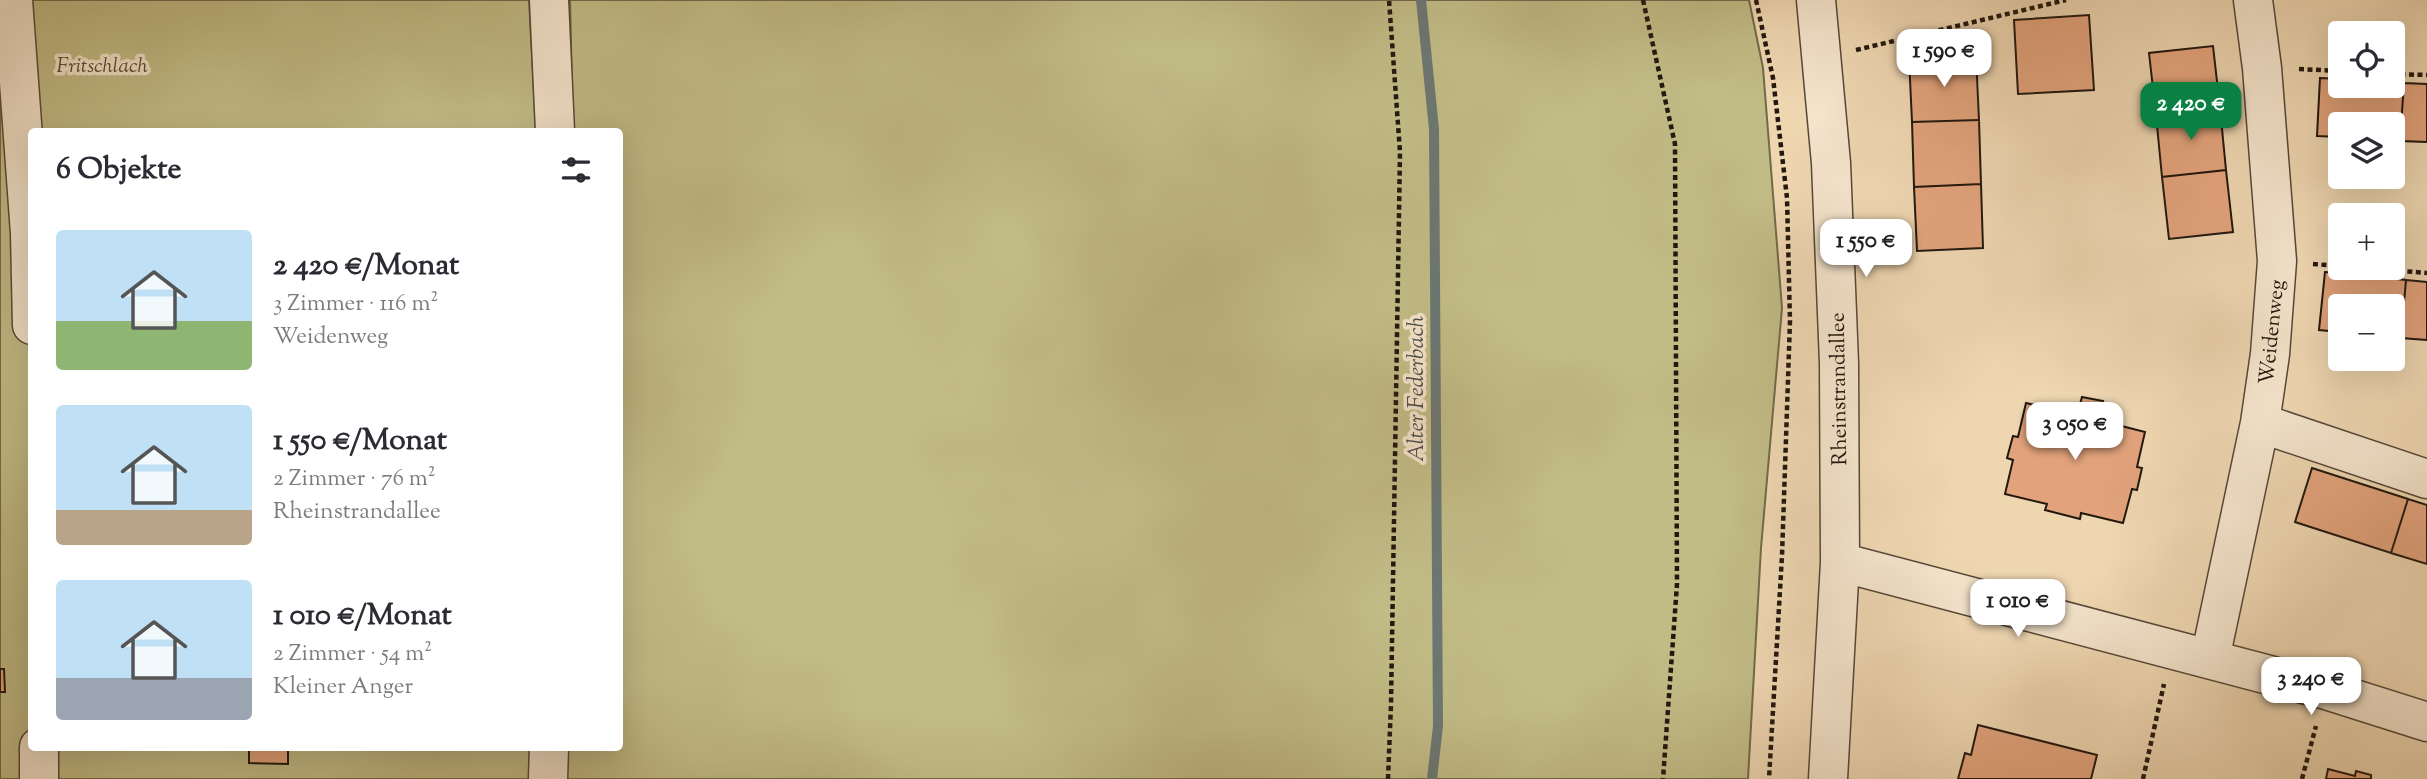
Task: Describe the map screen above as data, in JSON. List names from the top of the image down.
{
  "streets": {
    "street": ["Weidenweg", "Rheinstrandallee"]
  },
  "water": ["Alter Federbach"],
  "parks": ["Fritschlach"],
  "page": {
    "map_buttons": ["+", "−"],
    "price": [
      "1 590 €",
      "2 420 €",
      "1 550 €",
      "3 050 €",
      "1 010 €",
      "3 240 €"
    ],
    "heading": "6 Objekte",
    "list": [
      {
        "name": "2 420 €/Monat",
        "note": "3 Zimmer · 116 m² · Weidenweg"
      },
      {
        "name": "1 550 €/Monat",
        "note": "2 Zimmer · 76 m² · Rheinstrandallee"
      },
      {
        "name": "1 010 €/Monat",
        "note": "2 Zimmer · 54 m² · Kleiner Anger"
      }
    ]
  }
}
